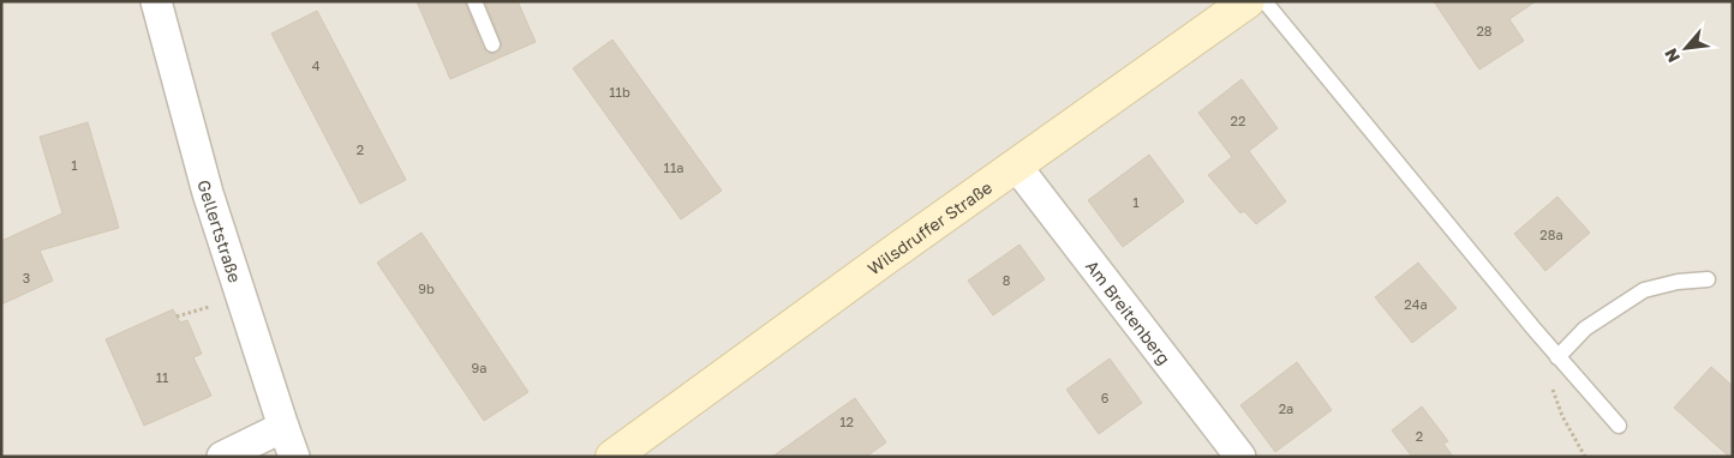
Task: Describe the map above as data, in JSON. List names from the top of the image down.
{
  "streets": {
    "main road": ["Wilsdruffer Straße"],
    "street": ["Gellertstraße", "Am Breitenberg"]
  },
  "crossings": [
    ["Wilsdruffer Straße", "Am Breitenberg"]
  ],
  "house_numbers": [
    "28",
    "4",
    "11b",
    "22",
    "2",
    "1",
    "11a",
    "1",
    "28a",
    "3",
    "8",
    "9b",
    "24a",
    "9a",
    "11",
    "6",
    "2a",
    "12",
    "2"
  ],
  "north": "bottom left"
}
